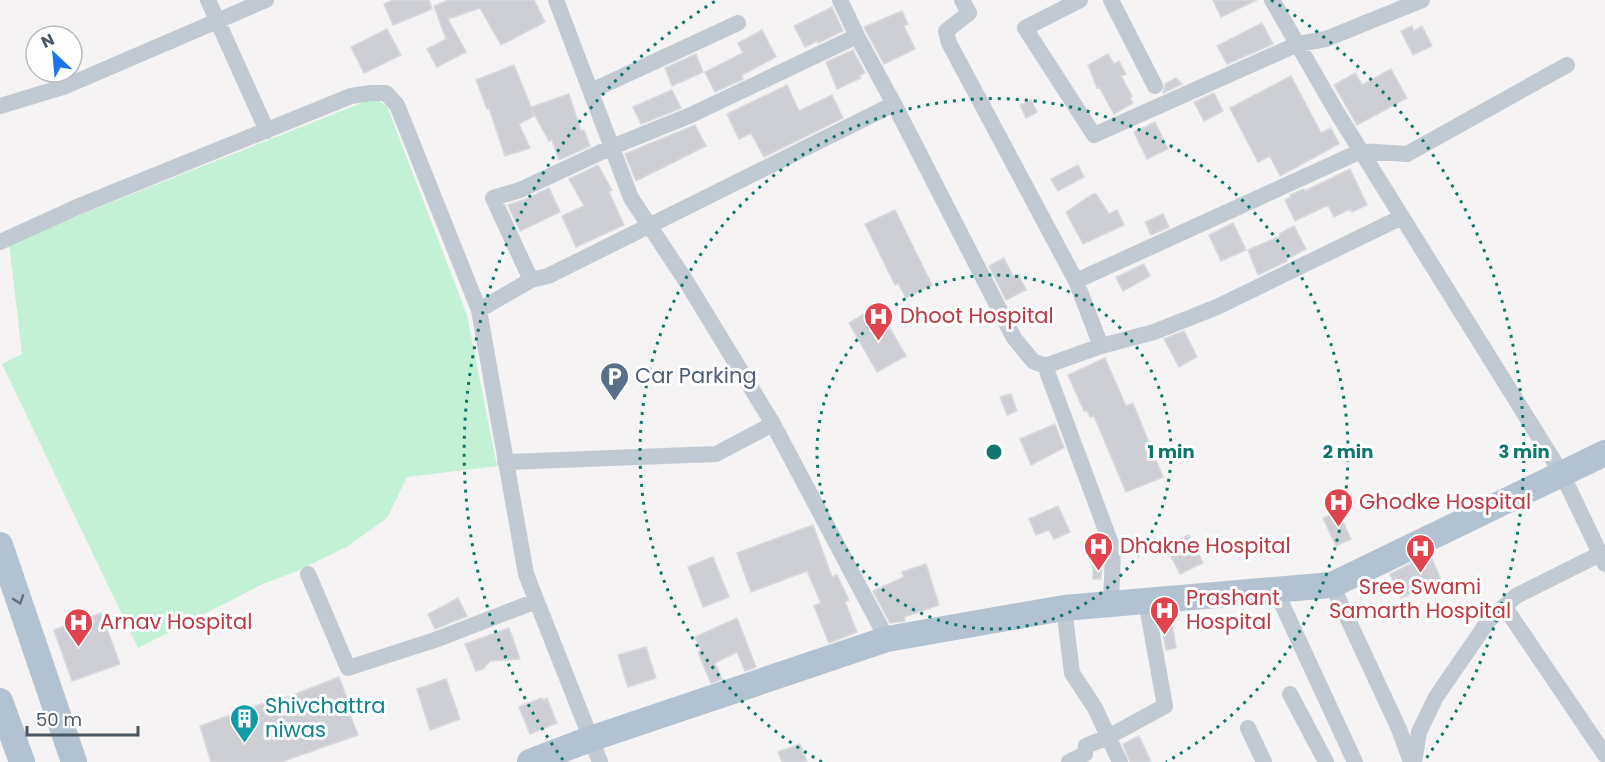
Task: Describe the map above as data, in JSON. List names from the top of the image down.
{
  "places": {
    "hospital": [
      "Dhoot Hospital",
      "Ghodke Hospital",
      "Dhakne Hospital",
      "Sree Swami Samarth Hospital",
      "Prashant Hospital",
      "Arnav Hospital"
    ],
    "parking": ["Car Parking"],
    "building": ["Shivchattra niwas"]
  },
  "scale_bar": "50 m",
  "north": "top left",
  "rings": ["1 min", "2 min", "3 min"]
}
